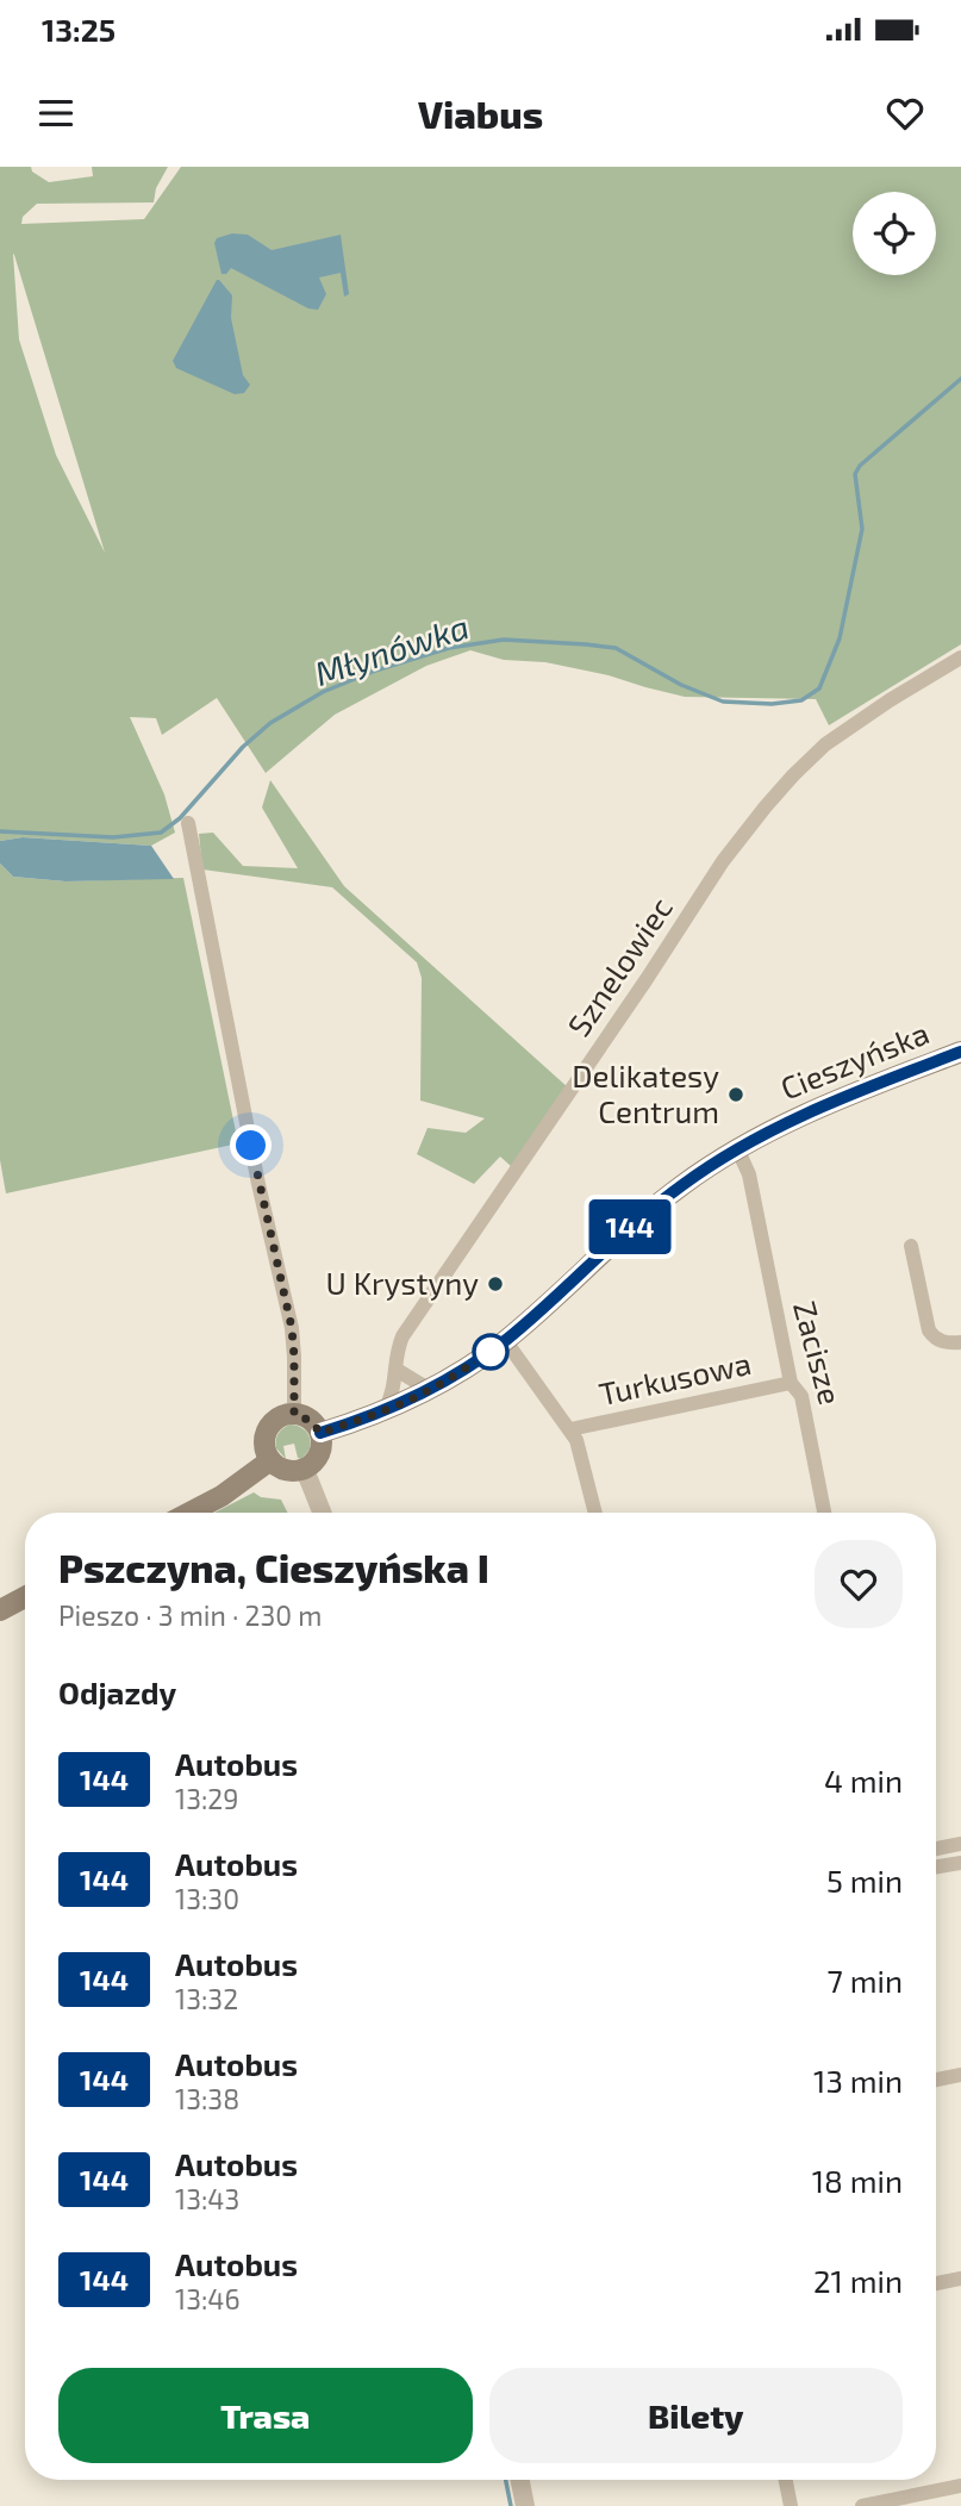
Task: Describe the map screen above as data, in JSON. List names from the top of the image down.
{
  "streets": {
    "main road": ["Cieszyńska"],
    "street": ["Sznelowiec", "Zacisze", "Turkusowa"]
  },
  "crossings": [
    ["Sznelowiec", "Cieszyńska"],
    ["Cieszyńska", "Zacisze"],
    ["Zacisze", "Turkusowa"]
  ],
  "water": ["Młynówka"],
  "places": ["Delikatesy Centrum", "U Krystyny"],
  "lines": ["bus line 144"],
  "page": {
    "status": "13:25",
    "header": "Viabus",
    "on_map": "144",
    "heading": [
      ["Pszczyna, Cieszyńska I", "Pieszo · 3 min · 230 m"],
      "Odjazdy"
    ],
    "list": [
      {
        "mark": "144",
        "name": "Autobus",
        "note": "13:29",
        "value": "4 min"
      },
      {
        "mark": "144",
        "name": "Autobus",
        "note": "13:30",
        "value": "5 min"
      },
      {
        "mark": "144",
        "name": "Autobus",
        "note": "13:32",
        "value": "7 min"
      },
      {
        "mark": "144",
        "name": "Autobus",
        "note": "13:38",
        "value": "13 min"
      },
      {
        "mark": "144",
        "name": "Autobus",
        "note": "13:43",
        "value": "18 min"
      },
      {
        "mark": "144",
        "name": "Autobus",
        "note": "13:46",
        "value": "21 min"
      }
    ],
    "buttons": ["Trasa", "Bilety"]
  }
}
